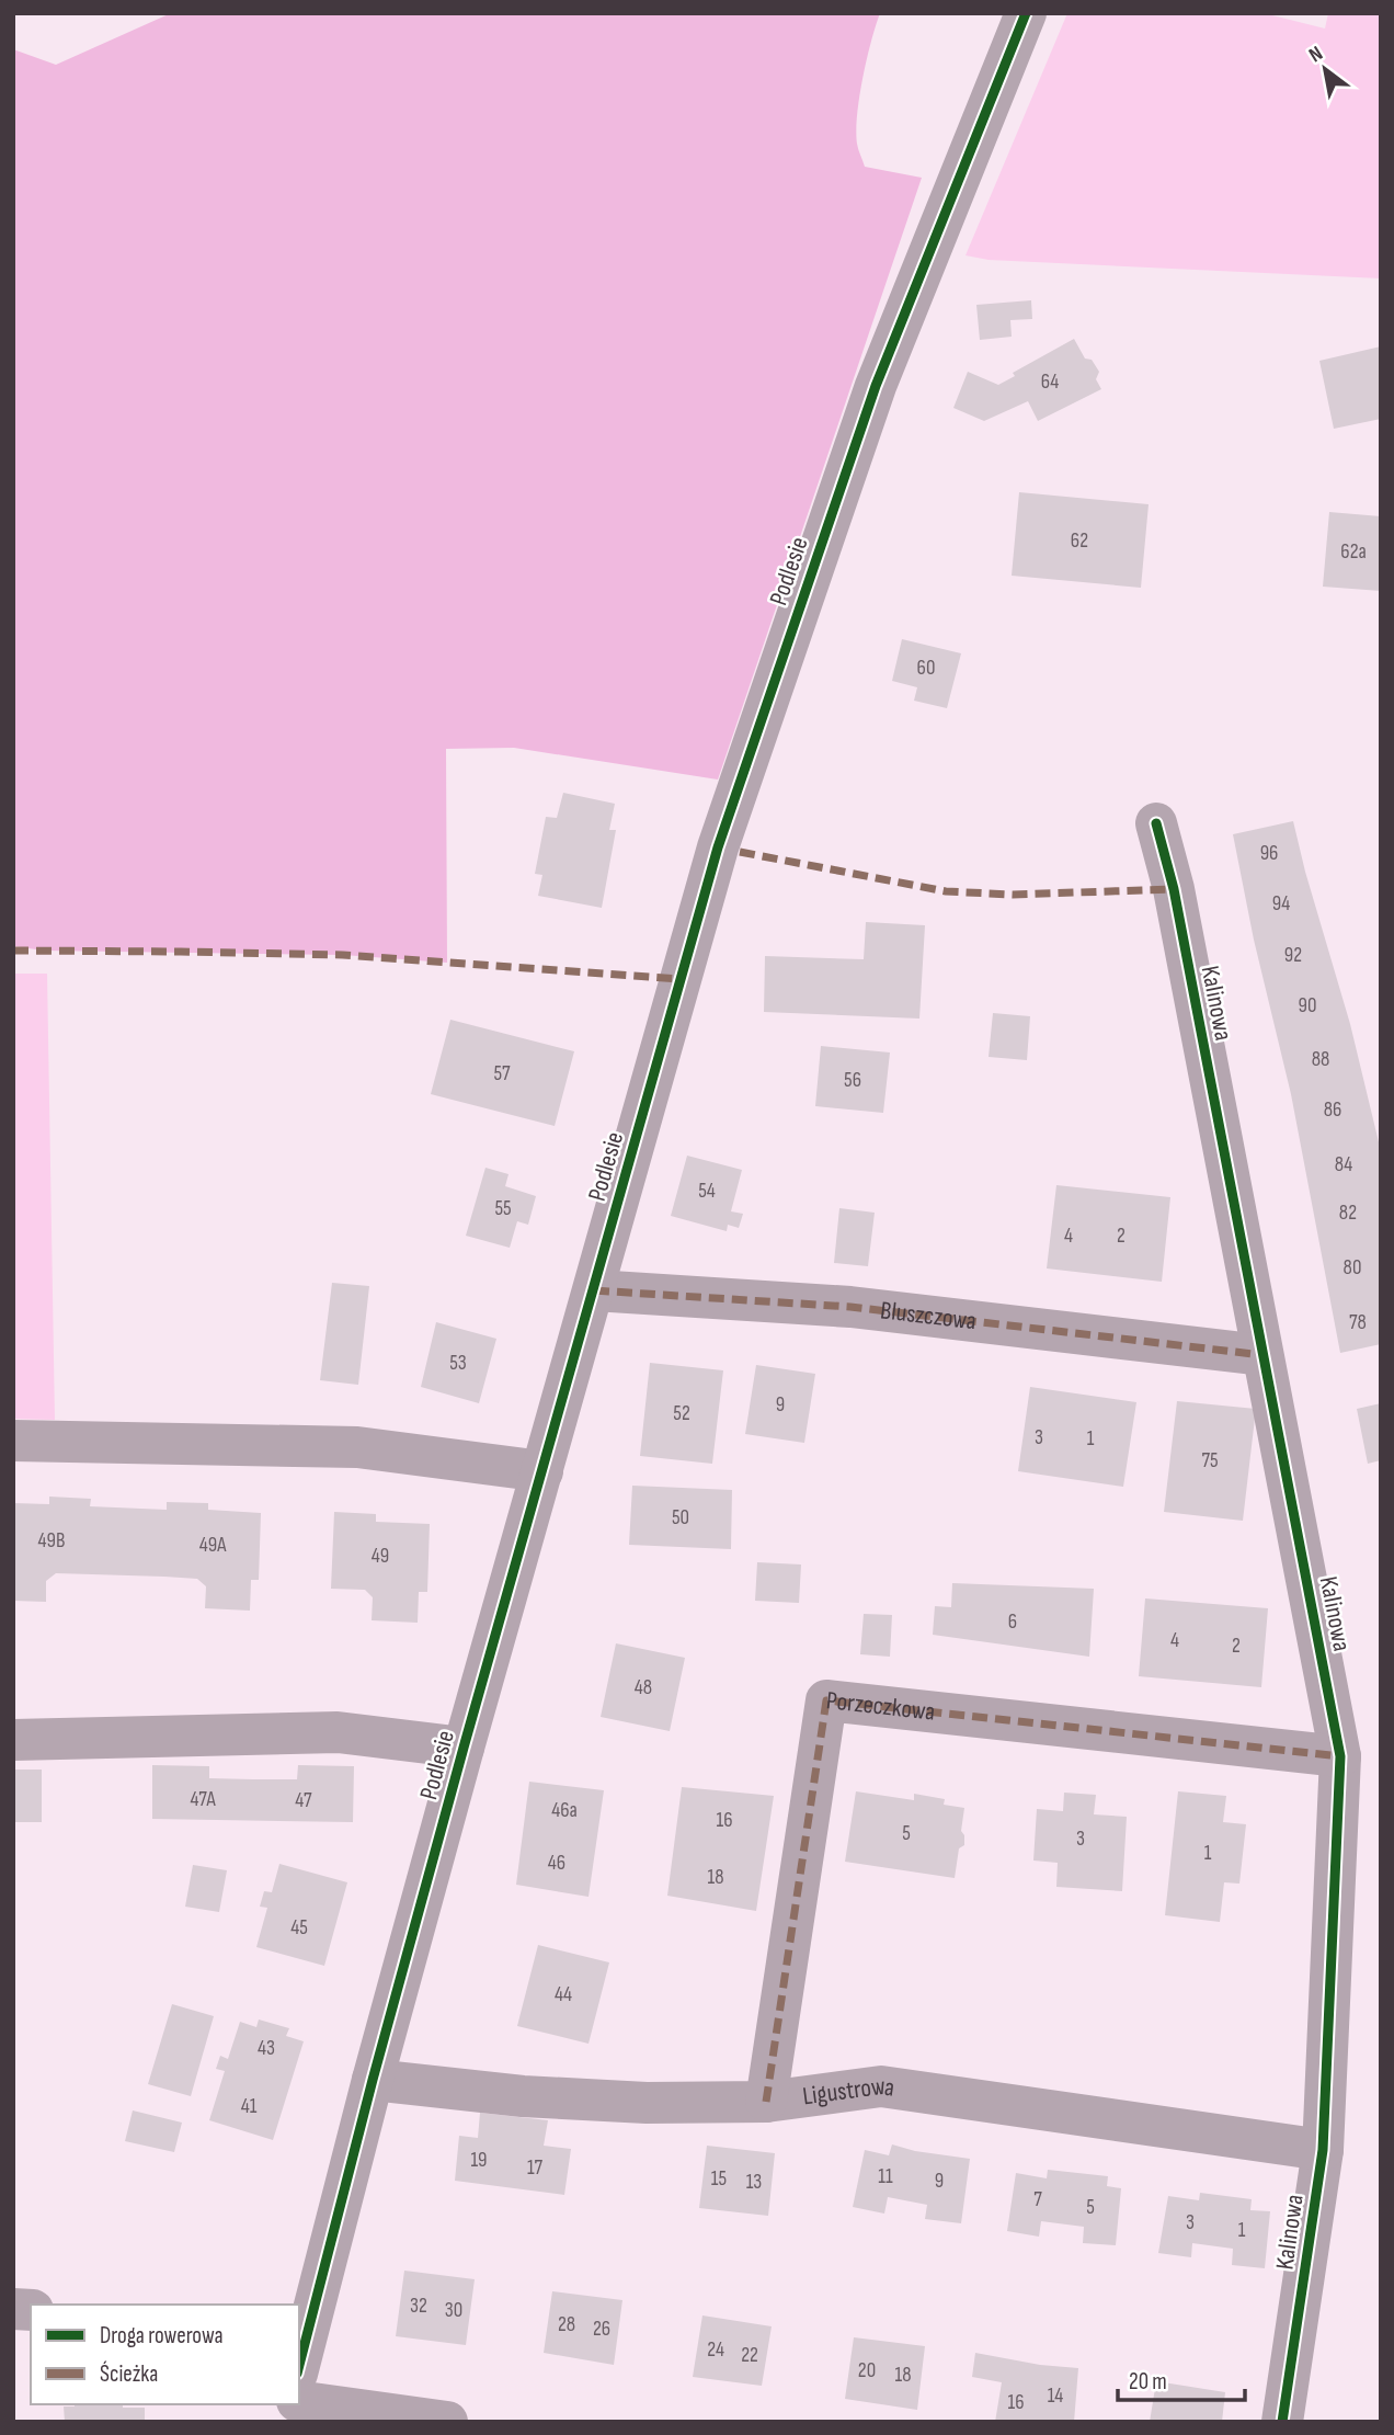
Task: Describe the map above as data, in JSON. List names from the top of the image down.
{
  "streets": {
    "street": [
      "Podlesie",
      "Kalinowa",
      "Bluszczowa",
      "Porzeczkowa",
      "Ligustrowa"
    ]
  },
  "crossings": [
    ["Podlesie", "Bluszczowa"],
    ["Podlesie", "Ligustrowa"],
    ["Kalinowa", "Bluszczowa"],
    ["Kalinowa", "Porzeczkowa"],
    ["Kalinowa", "Ligustrowa"],
    ["Porzeczkowa", "Ligustrowa"]
  ],
  "house_numbers": [
    "64",
    "62",
    "62a",
    "60",
    "96",
    "94",
    "92",
    "90",
    "88",
    "57",
    "56",
    "86",
    "84",
    "54",
    "55",
    "82",
    "4",
    "2",
    "80",
    "78",
    "53",
    "9",
    "52",
    "3",
    "1",
    "75",
    "50",
    "49B",
    "49A",
    "49",
    "6",
    "4",
    "2",
    "48",
    "47A",
    "47",
    "46a",
    "16",
    "5",
    "3",
    "1",
    "46",
    "18",
    "45",
    "44",
    "43",
    "41",
    "19",
    "17",
    "11",
    "15",
    "9",
    "13",
    "7",
    "5",
    "3",
    "1",
    "32",
    "30",
    "28",
    "26",
    "24",
    "22",
    "20",
    "18",
    "14",
    "16"
  ],
  "legend": ["Droga rowerowa", "Ścieżka"],
  "scale_bar": "20 m",
  "north": "top left"
}
